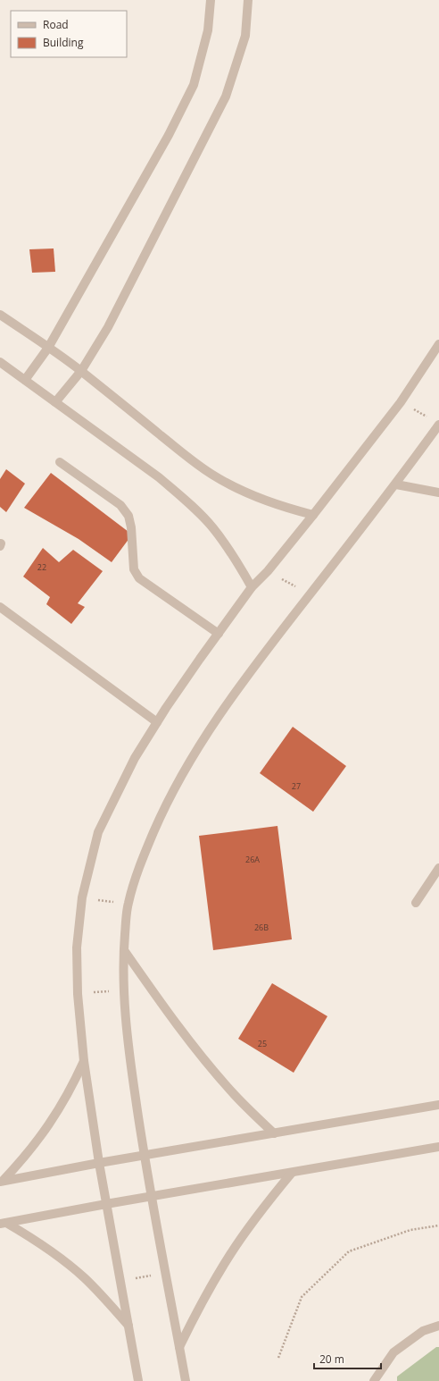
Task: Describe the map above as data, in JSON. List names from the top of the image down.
{
  "house_numbers": [
    "22",
    "27",
    "26A",
    "26B",
    "25"
  ],
  "legend": ["Road", "Building"],
  "scale_bar": "20 m"
}
